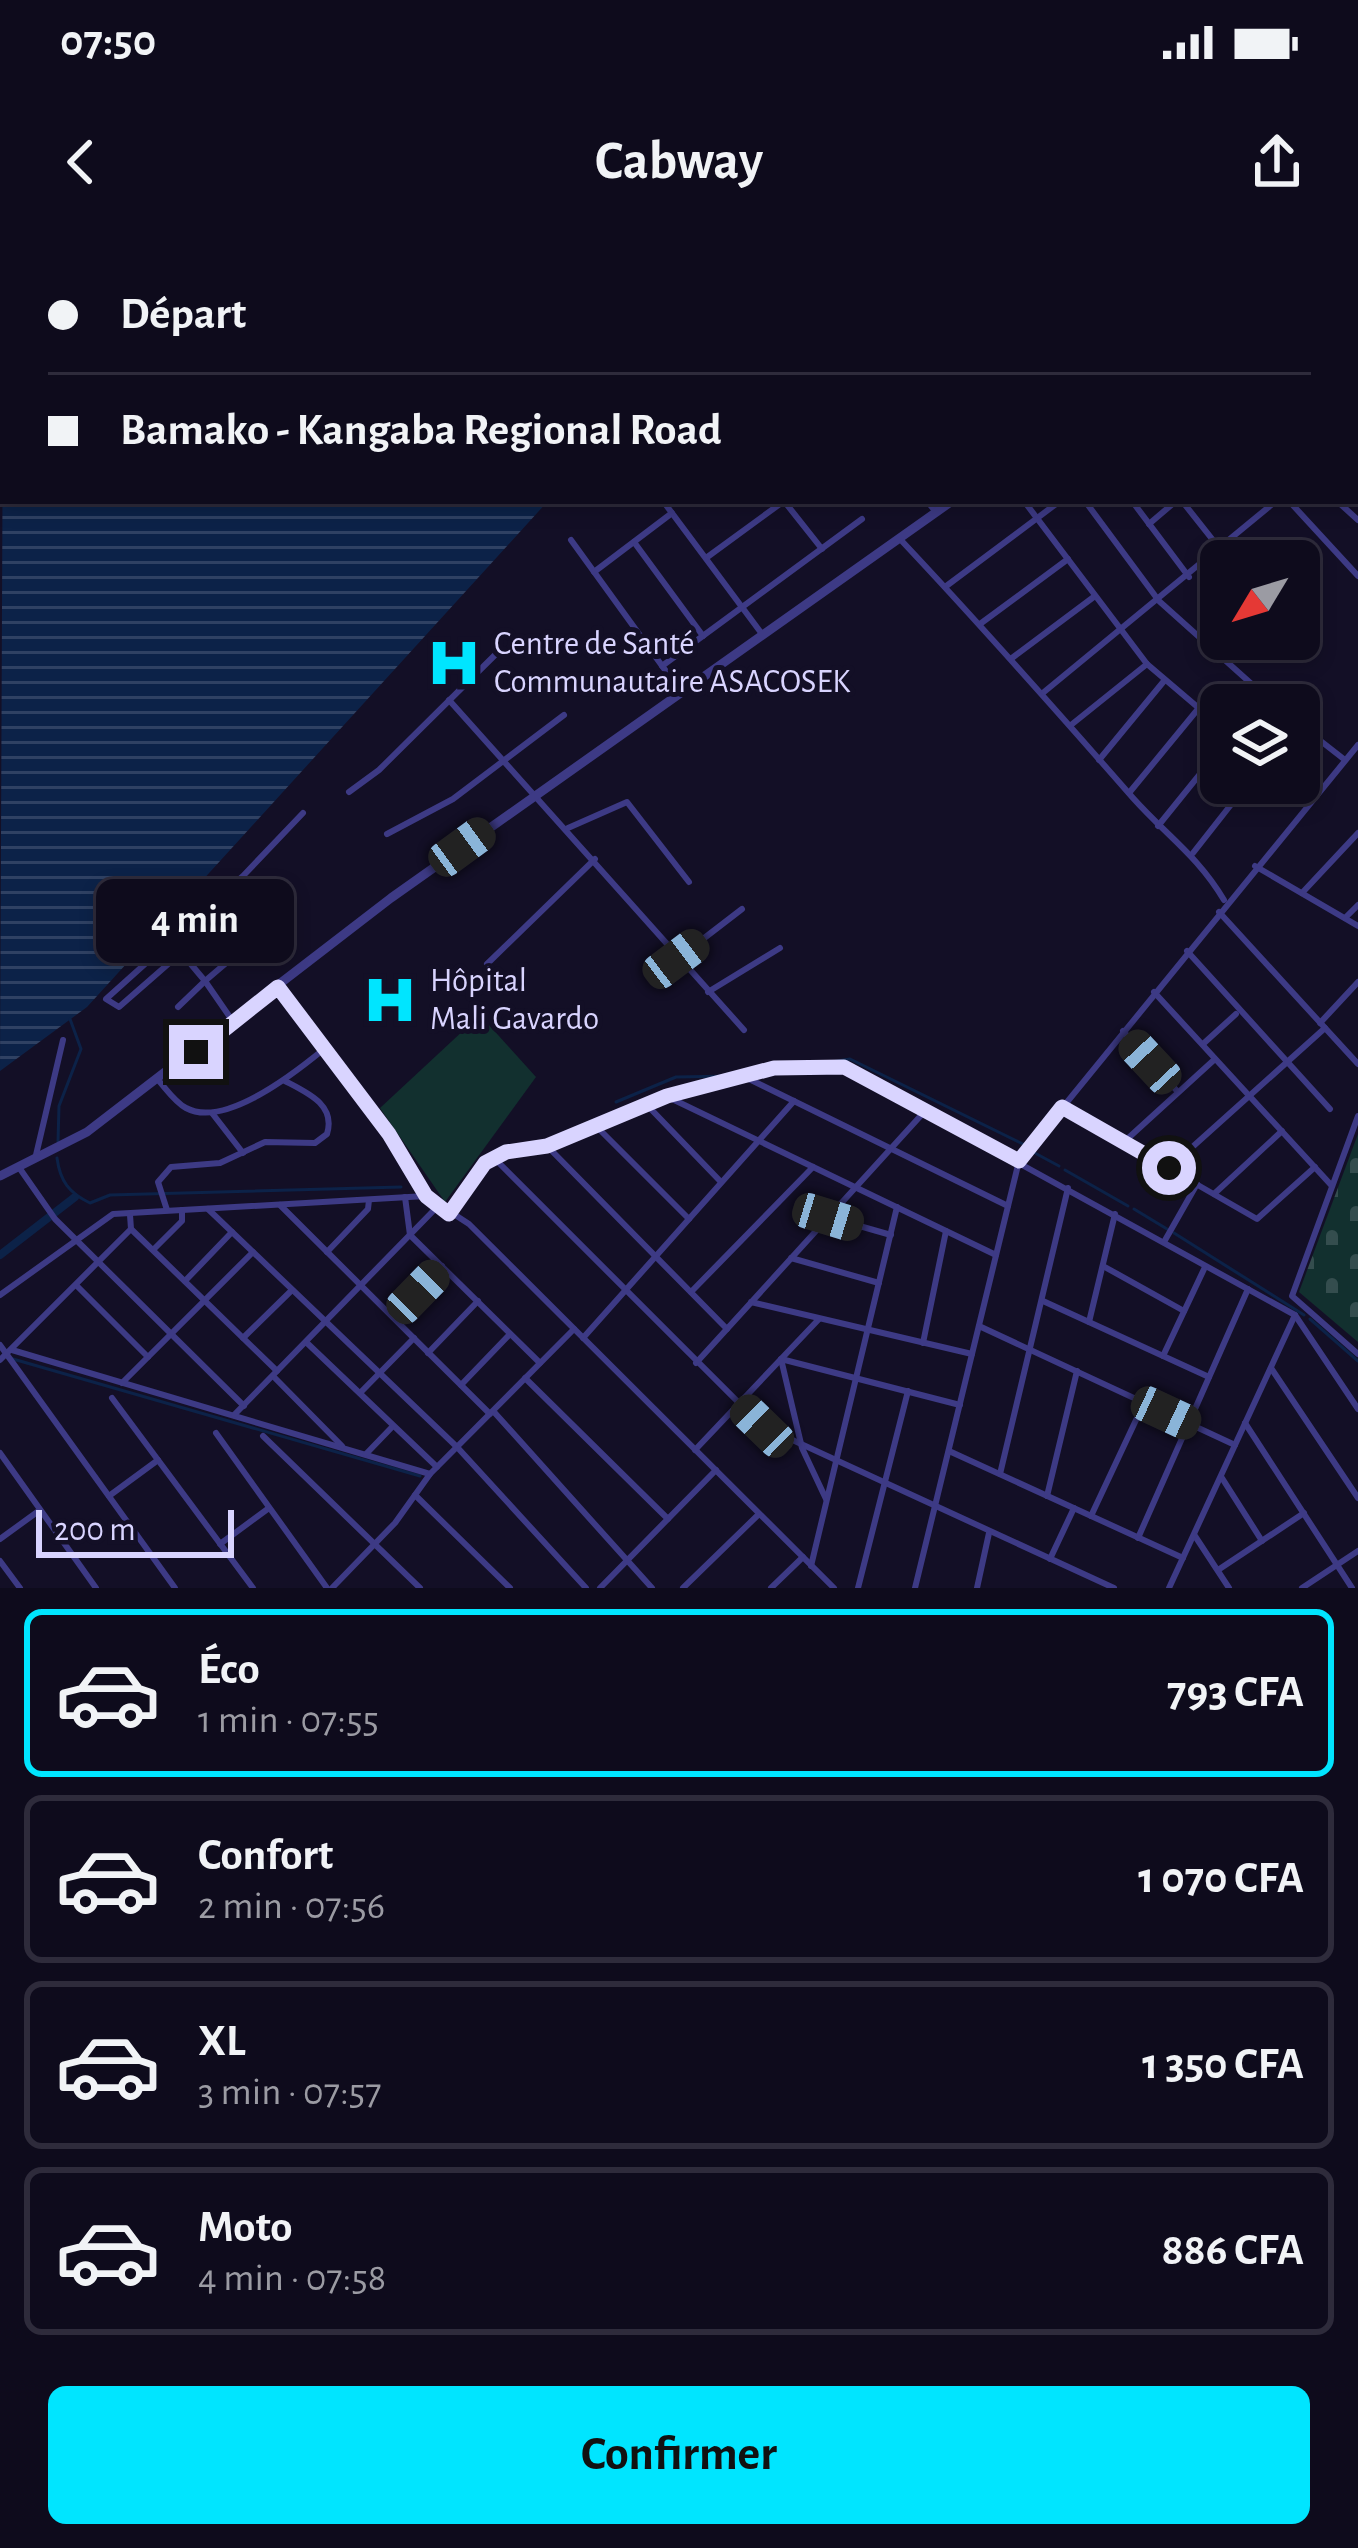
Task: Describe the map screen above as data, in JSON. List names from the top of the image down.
{
  "places": {
    "hospital": ["Centre de Santé Communautaire ASACOSEK", "Hôpital Mali Gavardo"]
  },
  "scale_bar": "200 m",
  "north": "bottom left",
  "page": {
    "status": "07:50",
    "header": "Cabway",
    "banner": ["Départ", "Bamako - Kangaba Regional Road"],
    "bubble": "4 min",
    "scale": "200 m",
    "list": [
      {
        "name": "Éco",
        "note": "1 min · 07:55",
        "value": "793 CFA"
      },
      {
        "name": "Confort",
        "note": "2 min · 07:56",
        "value": "1 070 CFA"
      },
      {
        "name": "XL",
        "note": "3 min · 07:57",
        "value": "1 350 CFA"
      },
      {
        "name": "Moto",
        "note": "4 min · 07:58",
        "value": "886 CFA"
      }
    ],
    "buttons": "Confirmer"
  }
}
